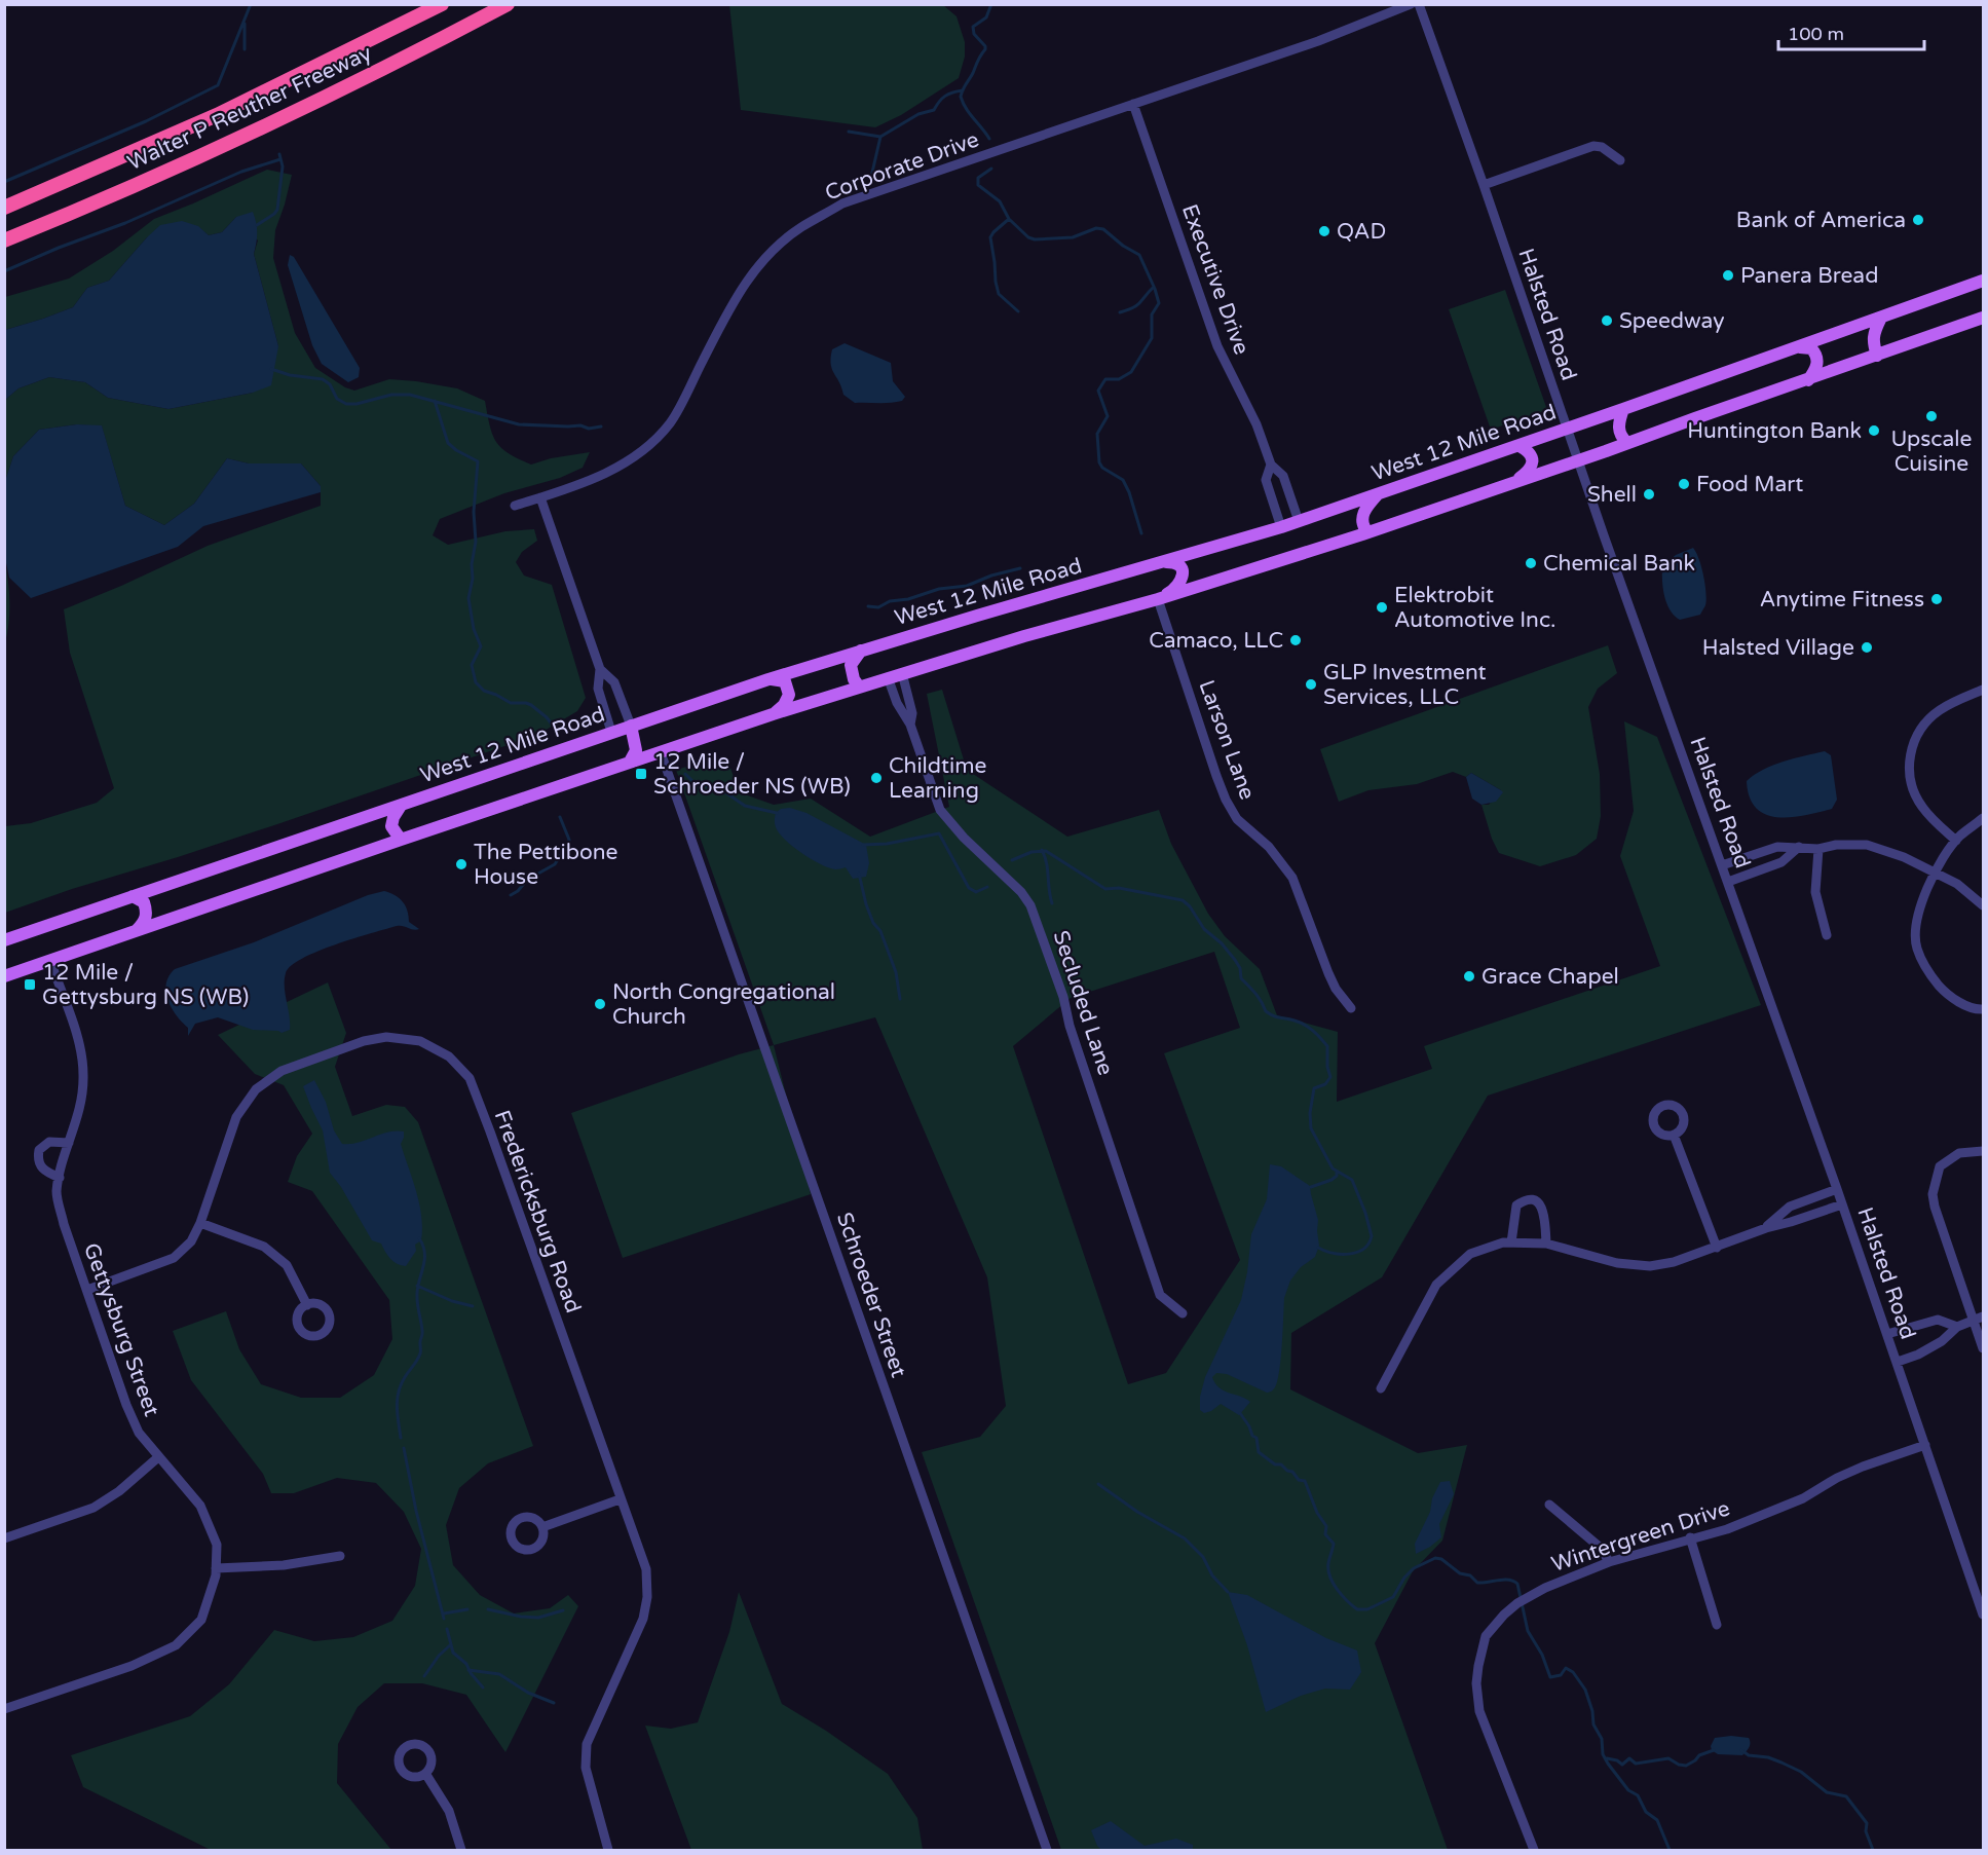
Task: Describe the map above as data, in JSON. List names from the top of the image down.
{
  "streets": {
    "highway": ["Walter P Reuther Freeway"],
    "main road": ["West 12 Mile Road"],
    "street": [
      "Corporate Drive",
      "Executive Drive",
      "Halsted Road",
      "Larson Lane",
      "Secluded Lane",
      "Fredericksburg Road",
      "Schroeder Street",
      "Gettysburg Street",
      "Wintergreen Drive"
    ]
  },
  "crossings": [
    ["Corporate Drive", "Executive Drive"],
    ["Executive Drive", "West 12 Mile Road"],
    ["Halsted Road", "West 12 Mile Road"],
    ["Halsted Road", "Wintergreen Drive"],
    ["Fredericksburg Road", "Gettysburg Street"]
  ],
  "places": {
    "other": [
      "Bank of America",
      "QAD",
      "Panera Bread",
      "Speedway",
      "Upscale Cuisine",
      "Huntington Bank",
      "Food Mart",
      "Shell",
      "Chemical Bank",
      "Anytime Fitness",
      "Elektrobit Automotive Inc.",
      "Camaco, LLC",
      "Halsted Village",
      "GLP Investment Services, LLC",
      "Childtime Learning",
      "The Pettibone House",
      "Grace Chapel",
      "North Congregational Church"
    ],
    "transit": ["12 Mile / Schroeder NS (WB)", "12 Mile / Gettysburg NS (WB)"]
  },
  "scale_bar": "100 m"
}
